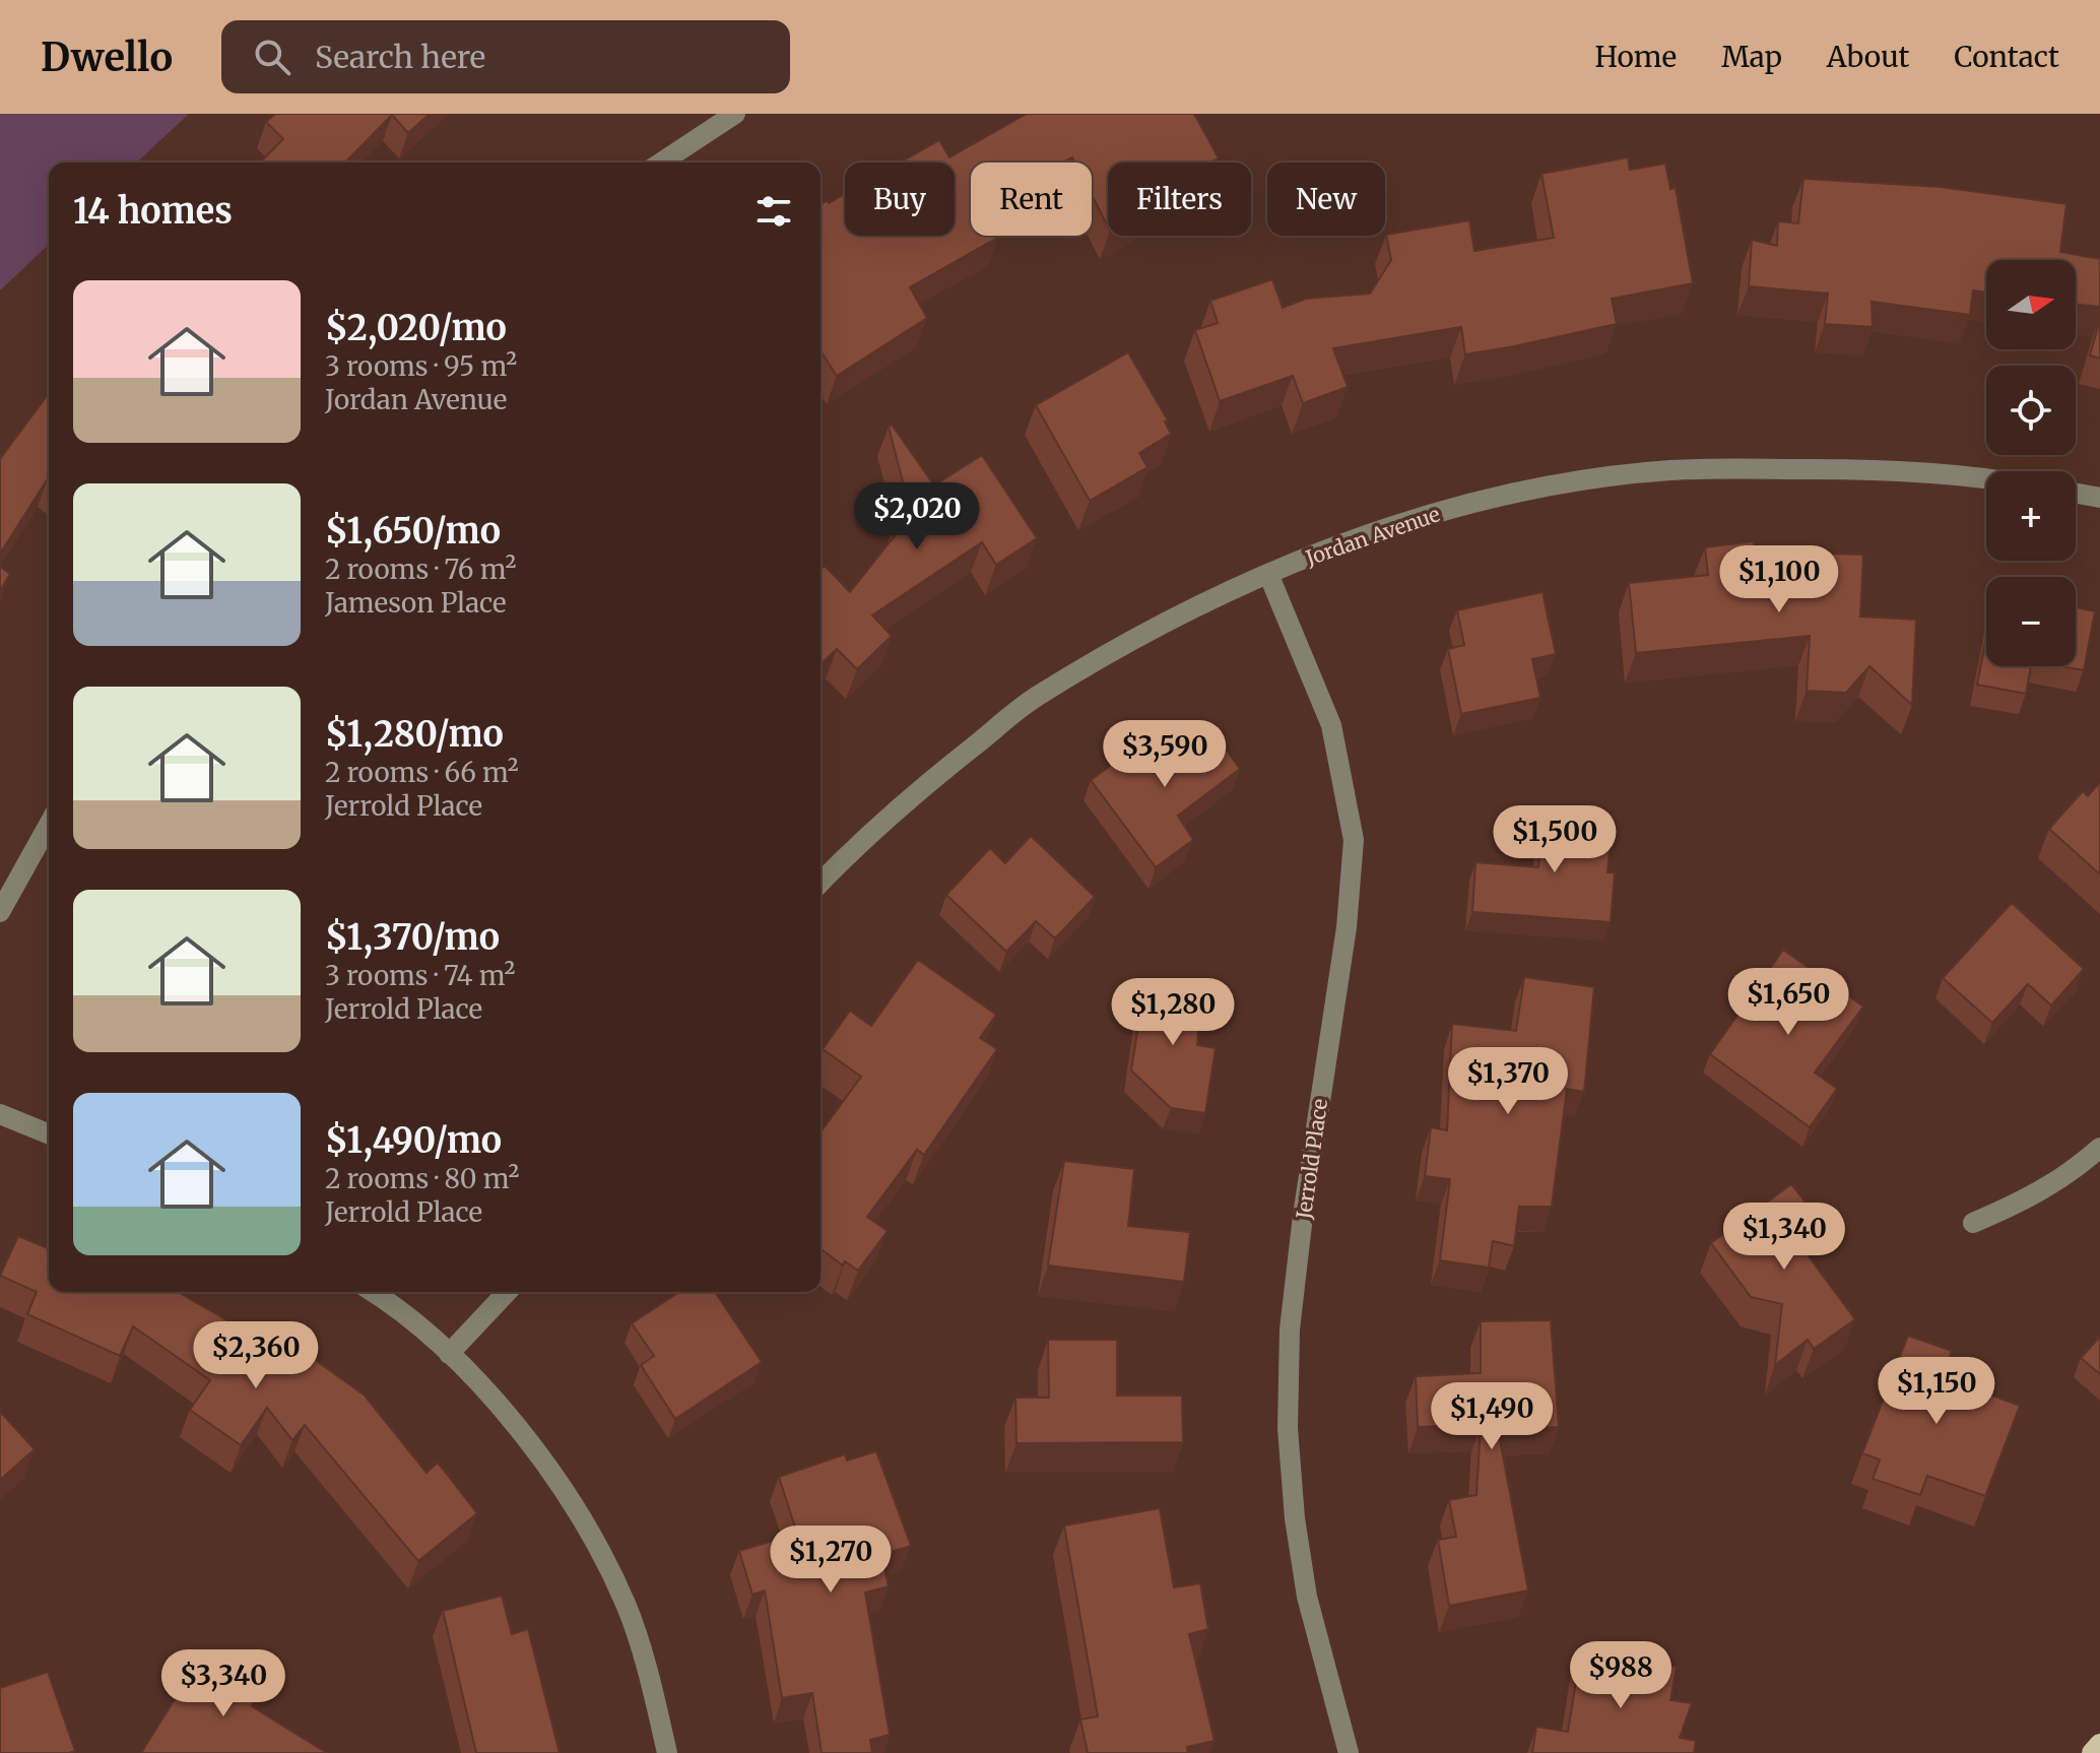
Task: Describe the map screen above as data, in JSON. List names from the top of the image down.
{
  "streets": {
    "street": ["Jordan Avenue", "Jerrold Place"]
  },
  "crossings": [
    ["Jordan Avenue", "Jerrold Place"]
  ],
  "north": "right",
  "page": {
    "header": "Dwello",
    "search": "Search here",
    "nav": [
      "Home",
      "Map",
      "About",
      "Contact"
    ],
    "chip": [
      "Buy",
      "Rent",
      "Filters",
      "New"
    ],
    "heading": "14 homes",
    "map_buttons": ["+", "−"],
    "list": [
      {
        "name": "$2,020/mo",
        "note": "3 rooms · 95 m² · Jordan Avenue"
      },
      {
        "name": "$1,650/mo",
        "note": "2 rooms · 76 m² · Jameson Place"
      },
      {
        "name": "$1,280/mo",
        "note": "2 rooms · 66 m² · Jerrold Place"
      },
      {
        "name": "$1,370/mo",
        "note": "3 rooms · 74 m² · Jerrold Place"
      },
      {
        "name": "$1,490/mo",
        "note": "2 rooms · 80 m² · Jerrold Place"
      }
    ],
    "price": [
      "$2,020",
      "$1,100",
      "$3,590",
      "$1,500",
      "$1,650",
      "$1,280",
      "$1,370",
      "$1,340",
      "$2,360",
      "$1,150",
      "$1,490",
      "$1,270",
      "$988",
      "$3,340"
    ]
  }
}
